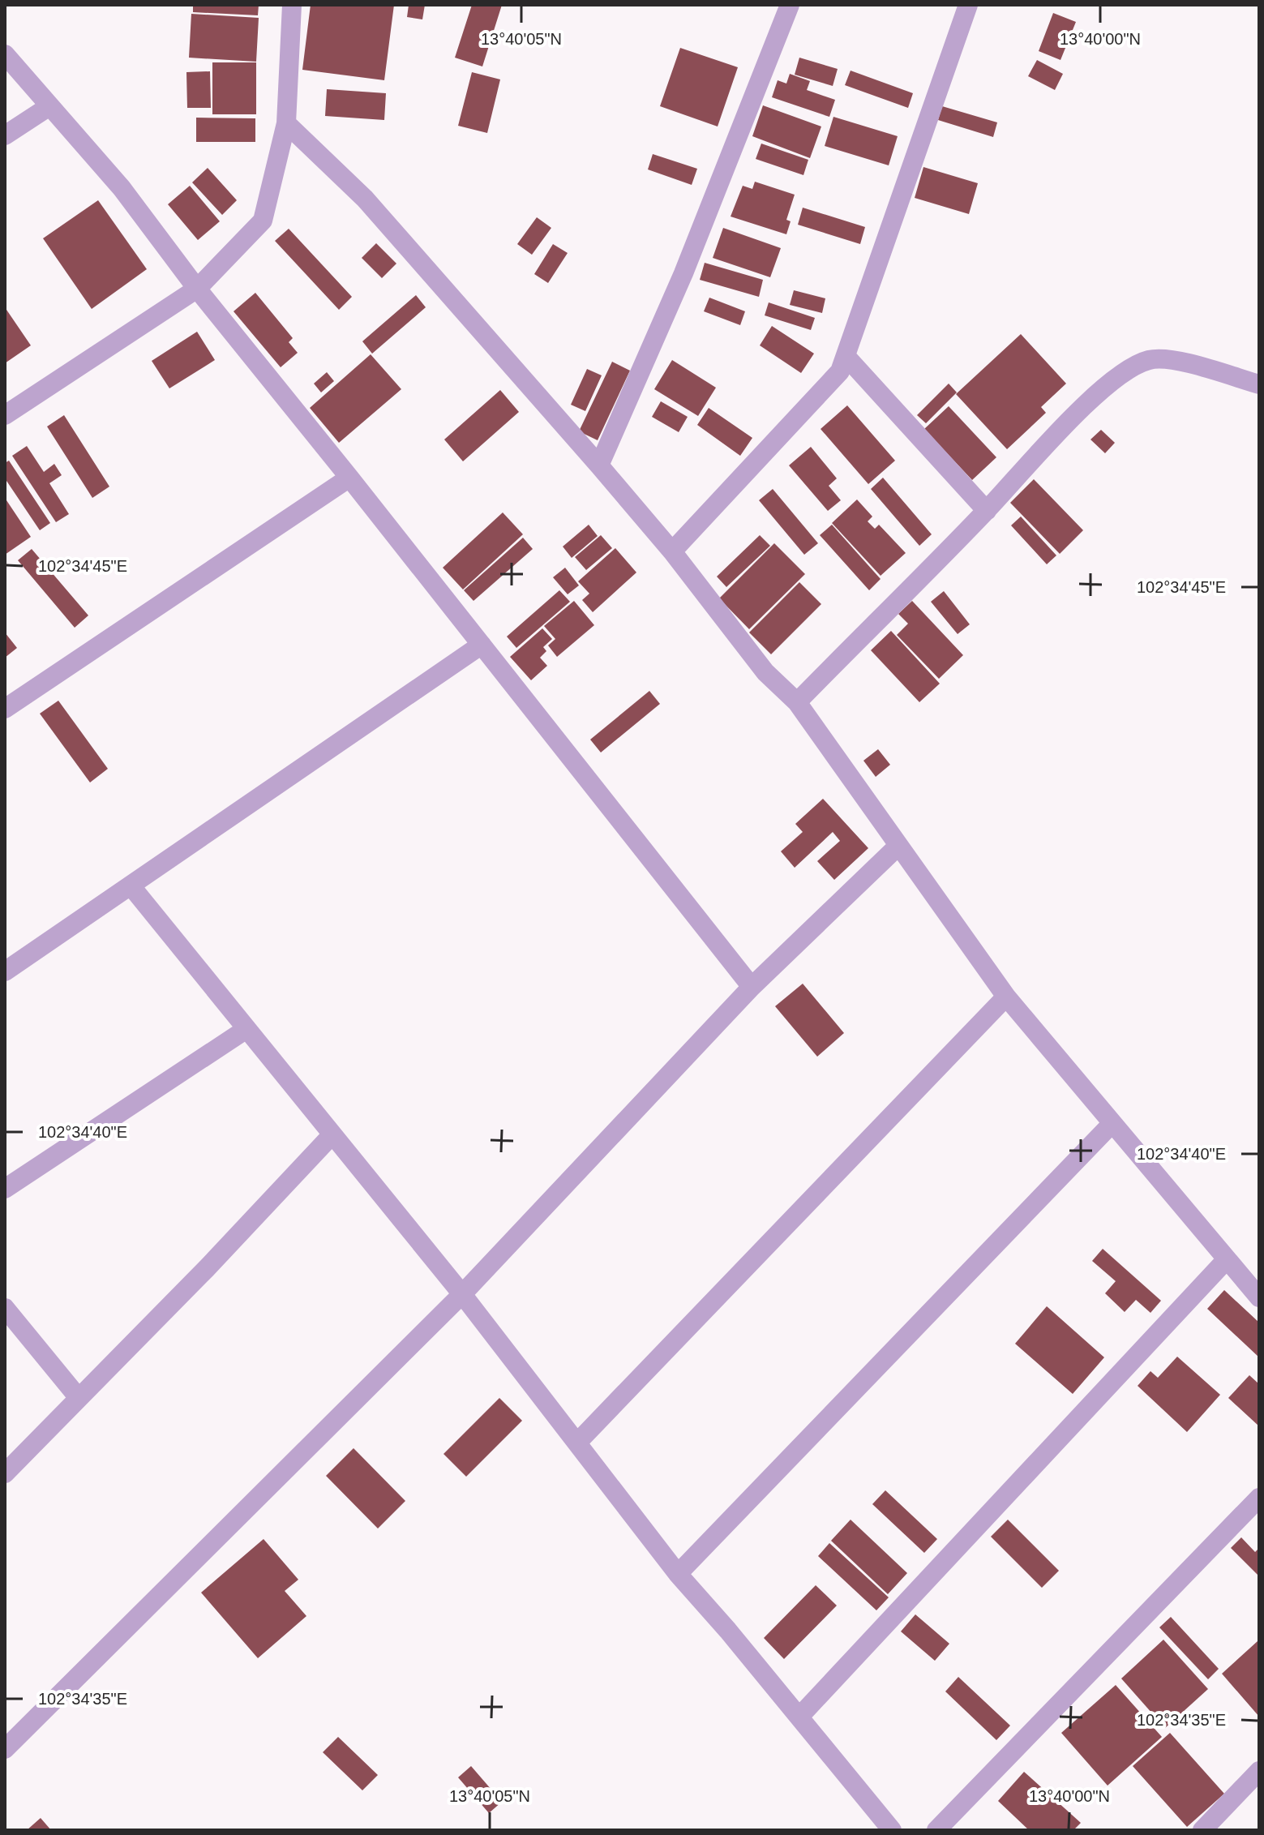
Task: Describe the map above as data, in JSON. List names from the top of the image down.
{
  "coordinates": [
    "13°40'05\"N",
    "13°40'00\"N",
    "102°34'45\"E",
    "102°34'40\"E",
    "102°34'35\"E"
  ]
}
